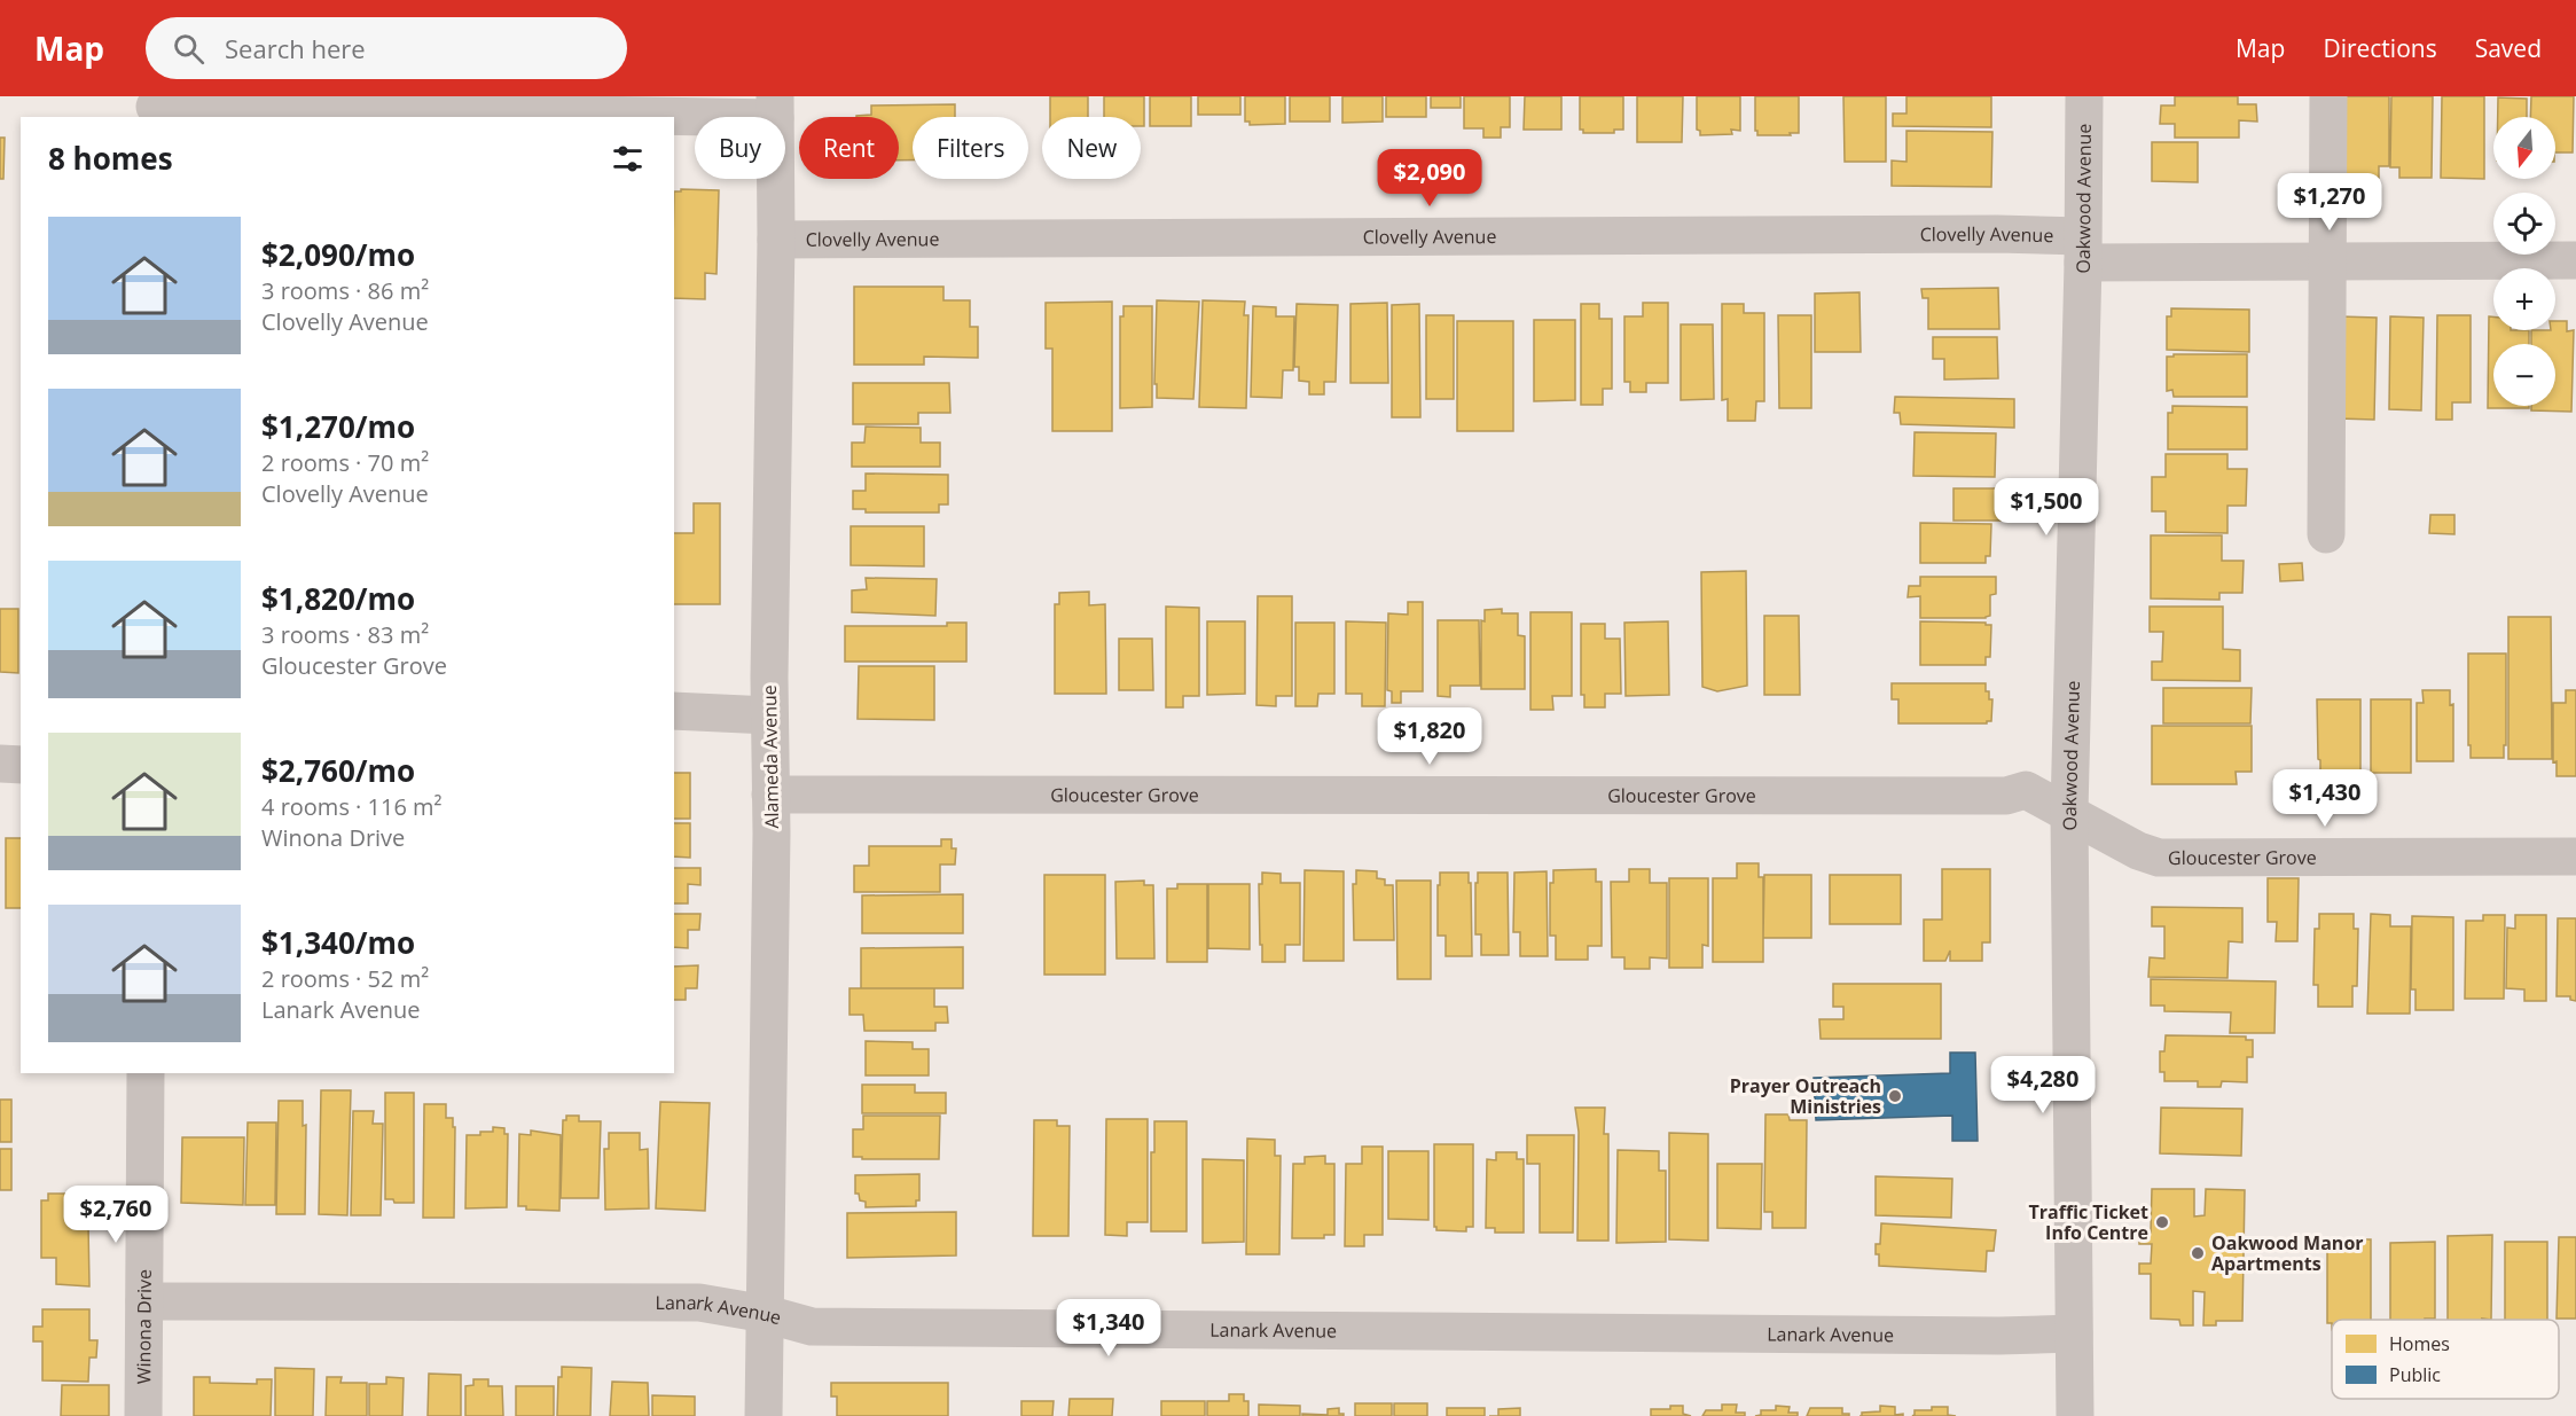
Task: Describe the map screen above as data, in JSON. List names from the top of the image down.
{
  "streets": {
    "street": [
      "Oakwood Avenue",
      "Clovelly Avenue",
      "Alameda Avenue",
      "Gloucester Grove",
      "Lanark Avenue",
      "Winona Drive"
    ]
  },
  "crossings": [
    ["Oakwood Avenue", "Clovelly Avenue"],
    ["Oakwood Avenue", "Gloucester Grove"],
    ["Oakwood Avenue", "Lanark Avenue"],
    ["Clovelly Avenue", "Alameda Avenue"],
    ["Alameda Avenue", "Gloucester Grove"],
    ["Alameda Avenue", "Lanark Avenue"],
    ["Lanark Avenue", "Winona Drive"]
  ],
  "places": ["Prayer Outreach Ministries", "Traffic Ticket Info Centre", "Oakwood Manor Apartments"],
  "legend": ["Homes", "Public"],
  "north": "bottom",
  "page": {
    "header": "Map",
    "search": "Search here",
    "nav": ["Map", "Directions", "Saved"],
    "map_buttons": ["+", "−"],
    "chip": [
      "Buy",
      "Rent",
      "Filters",
      "New"
    ],
    "heading": "8 homes",
    "price": [
      "$2,090",
      "$1,270",
      "$1,500",
      "$1,820",
      "$1,430",
      "$4,280",
      "$2,760",
      "$1,340"
    ],
    "list": [
      {
        "name": "$2,090/mo",
        "note": "3 rooms · 86 m² · Clovelly Avenue"
      },
      {
        "name": "$1,270/mo",
        "note": "2 rooms · 70 m² · Clovelly Avenue"
      },
      {
        "name": "$1,820/mo",
        "note": "3 rooms · 83 m² · Gloucester Grove"
      },
      {
        "name": "$2,760/mo",
        "note": "4 rooms · 116 m² · Winona Drive"
      },
      {
        "name": "$1,340/mo",
        "note": "2 rooms · 52 m² · Lanark Avenue"
      }
    ]
  }
}
